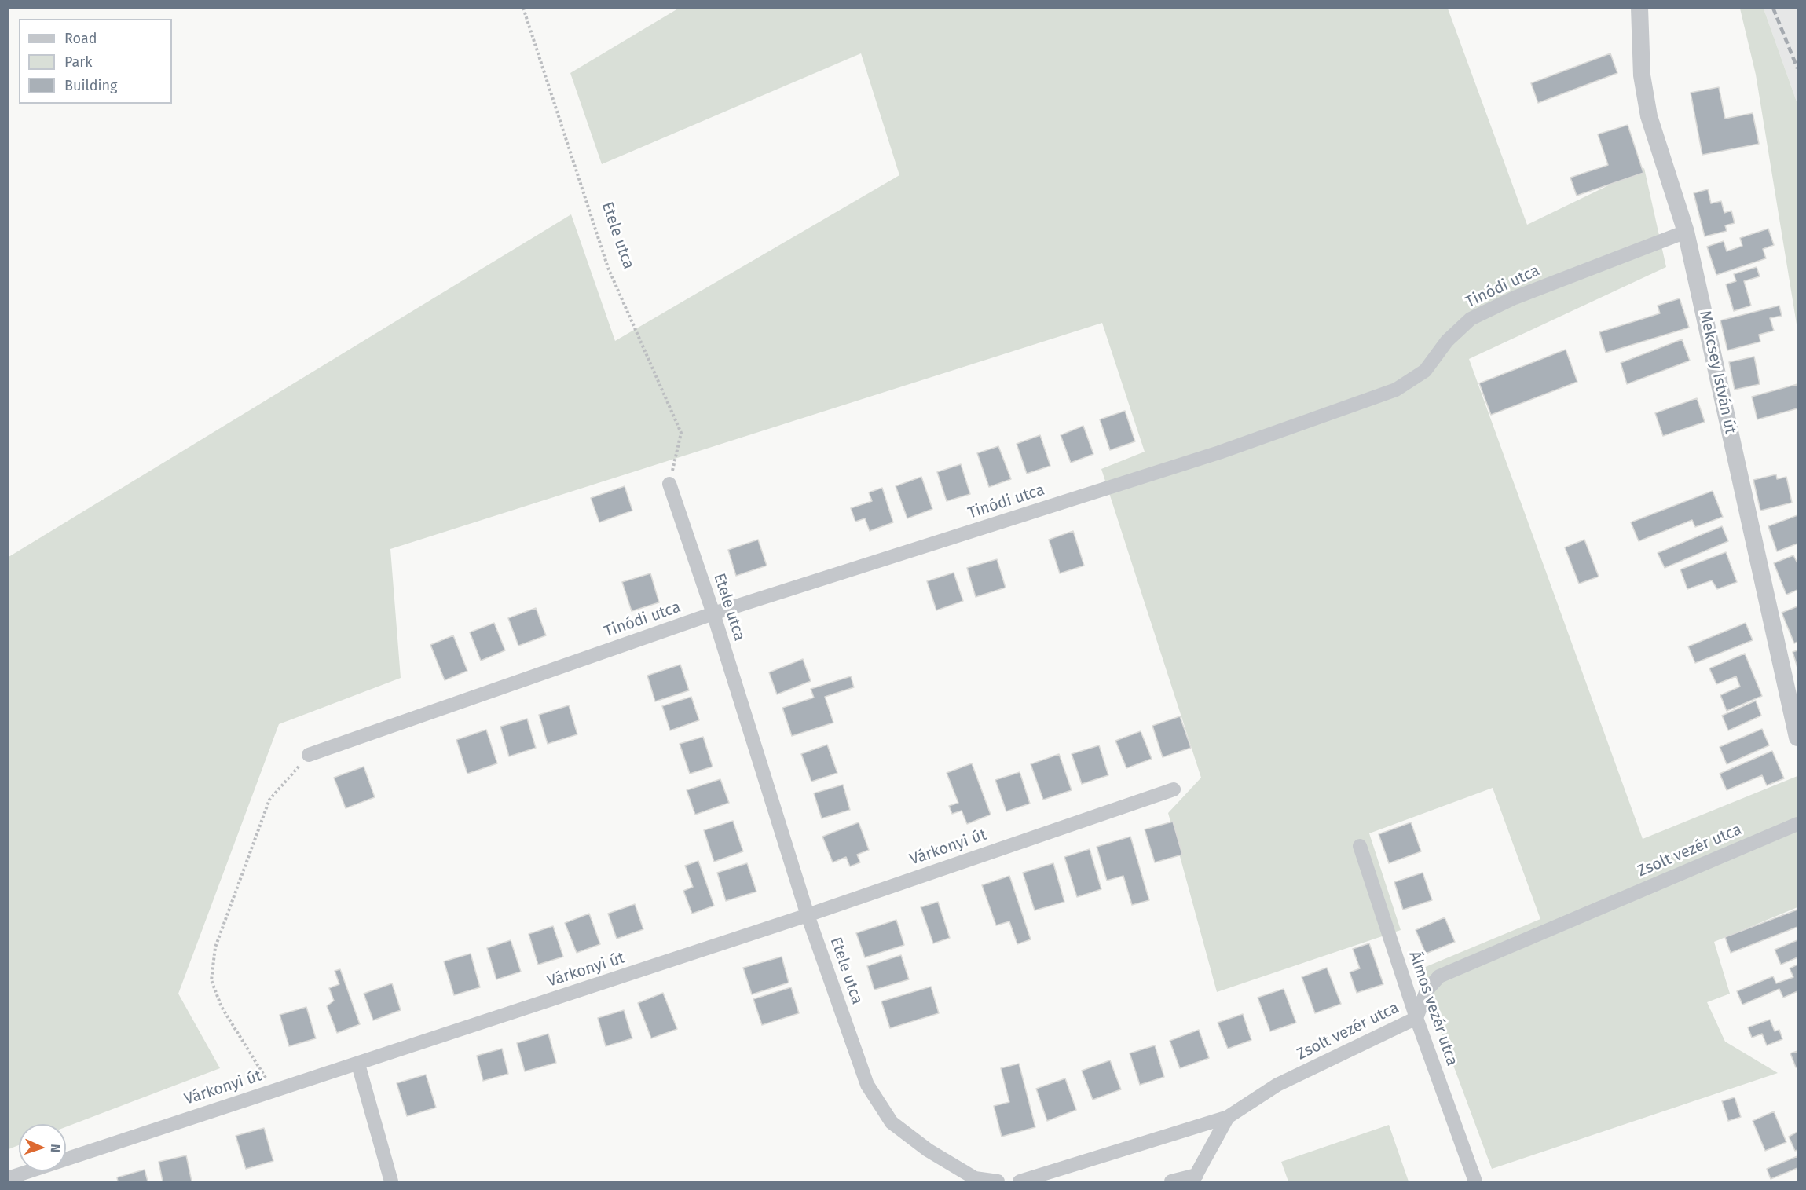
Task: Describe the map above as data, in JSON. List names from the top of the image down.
{
  "streets": {
    "street": [
      "Etele utca",
      "Tinódi utca",
      "Mekcsey István út",
      "Várkonyi út",
      "Zsolt vezér utca",
      "Álmos vezér utca"
    ]
  },
  "crossings": [
    ["Etele utca", "Tinódi utca"],
    ["Etele utca", "Várkonyi út"],
    ["Tinódi utca", "Mekcsey István út"],
    ["Zsolt vezér utca", "Álmos vezér utca"]
  ],
  "legend": ["Road", "Park", "Building"],
  "north": "right"
}
